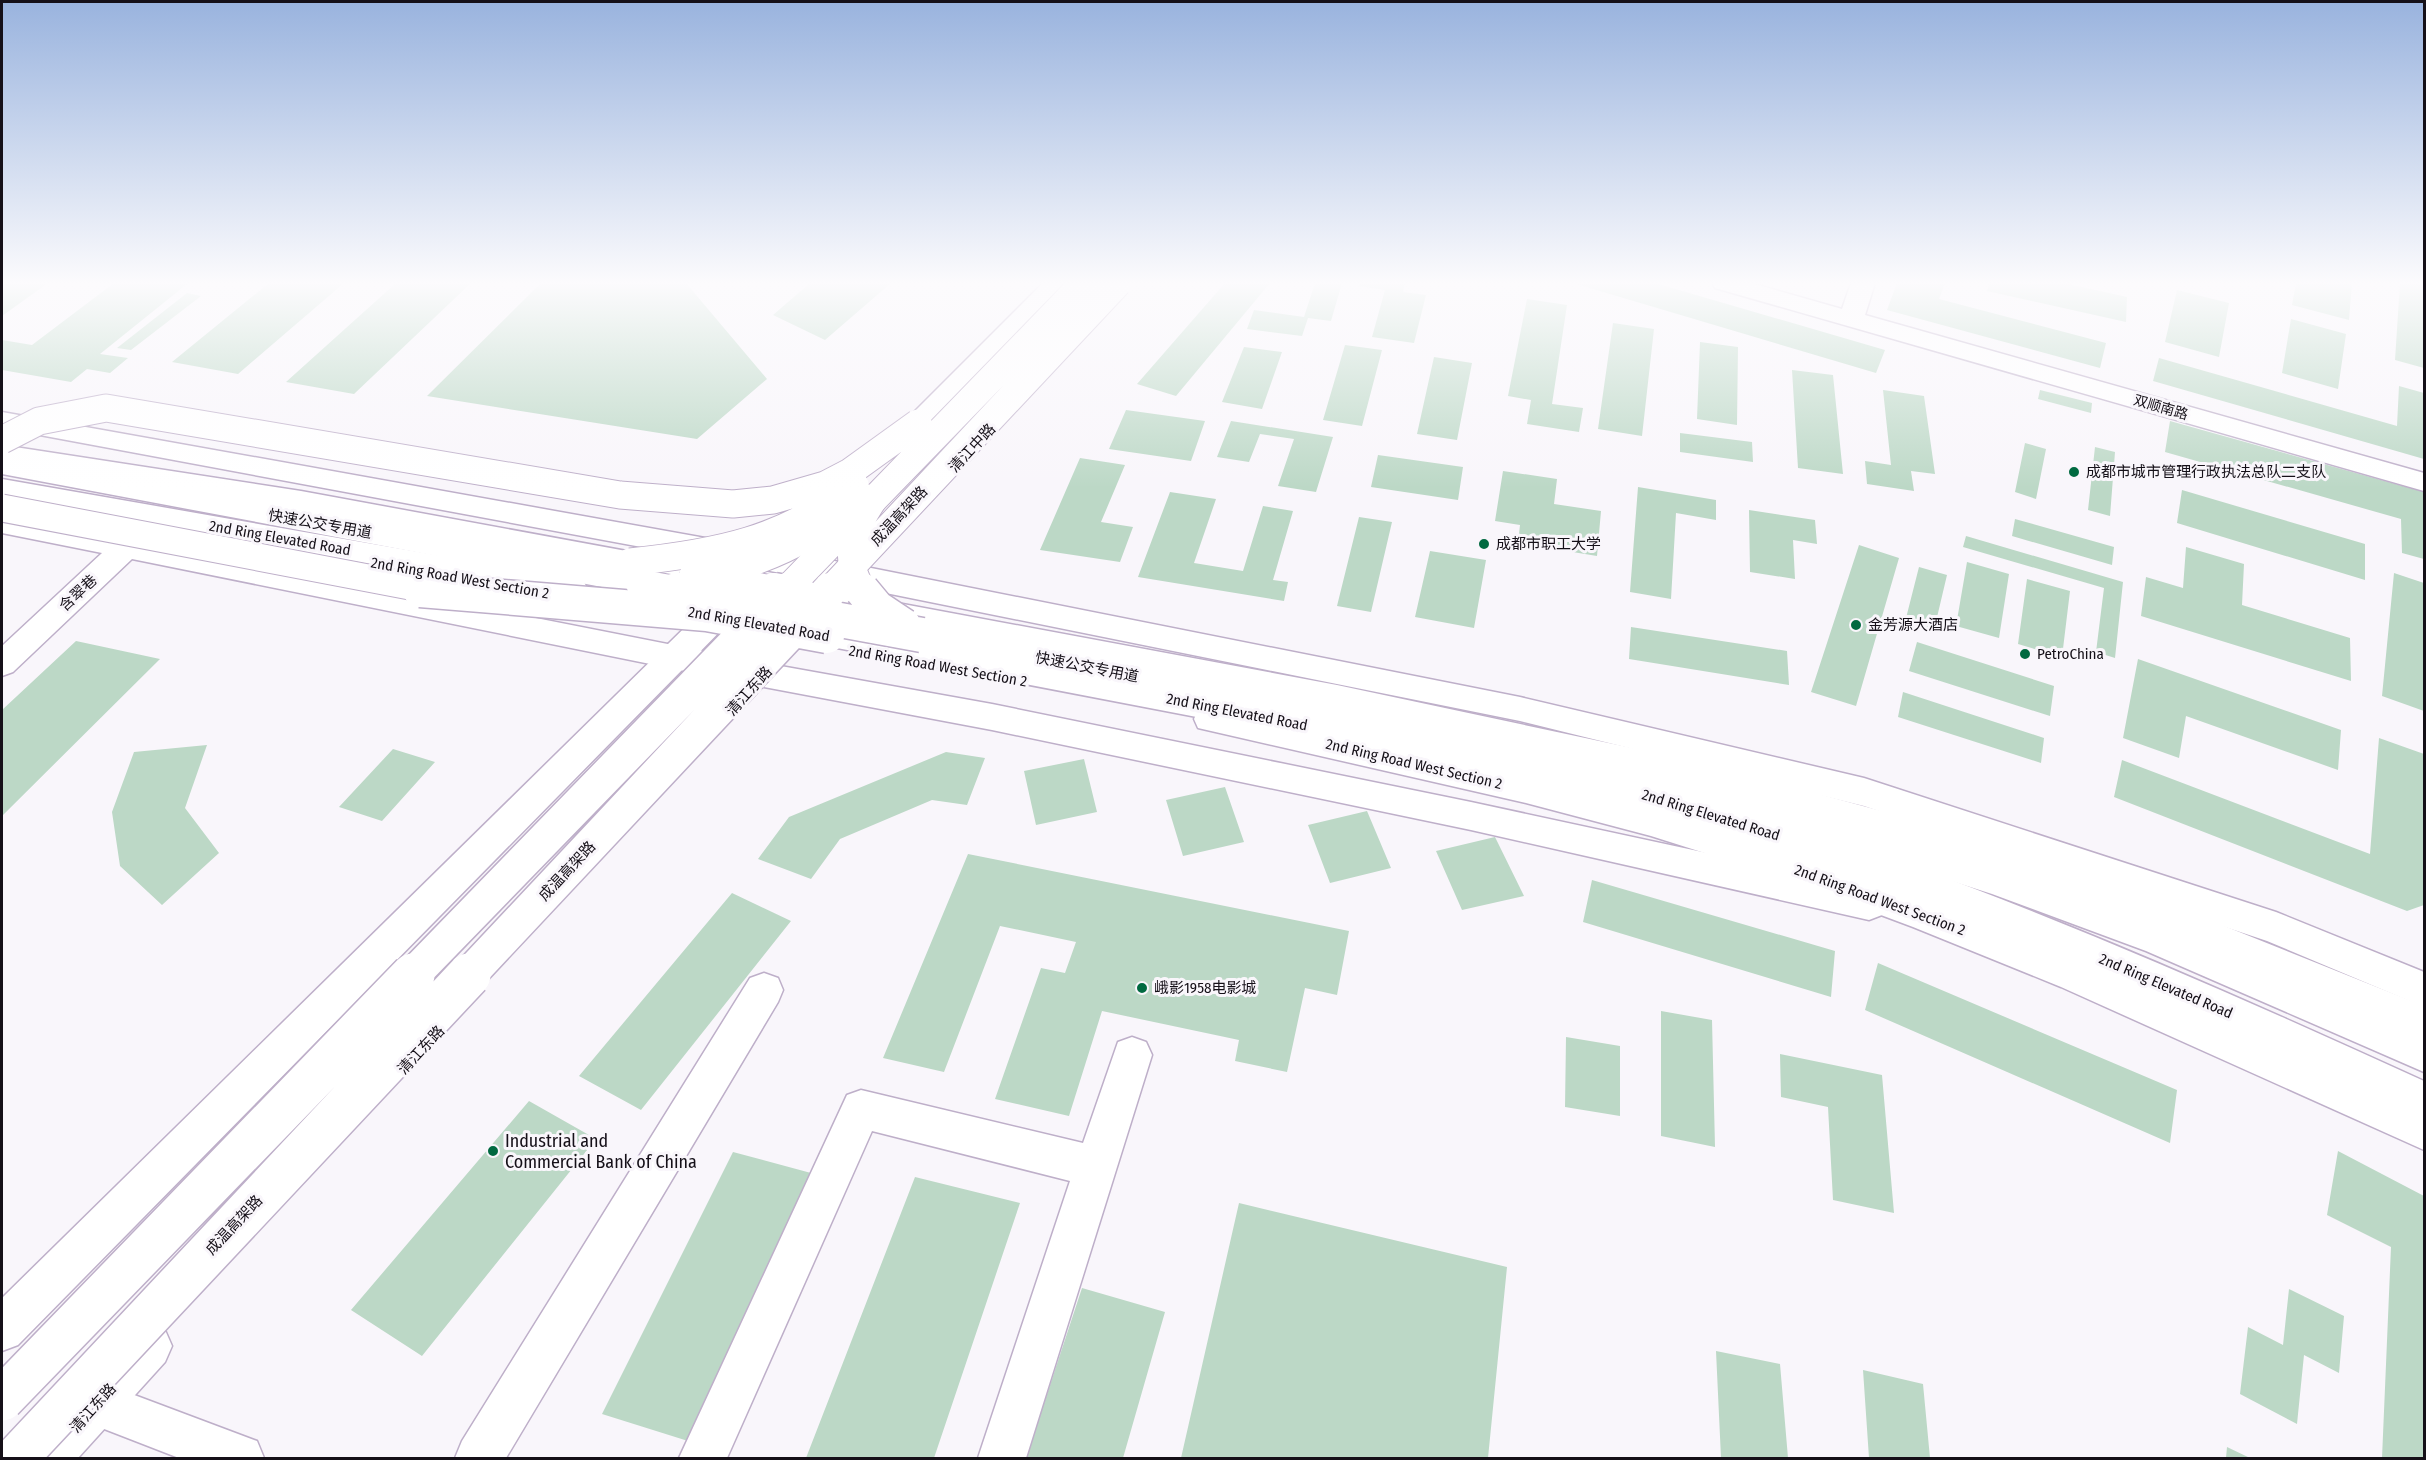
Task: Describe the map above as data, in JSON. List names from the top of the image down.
{
  "streets": {
    "main road": [
      "双顺南路",
      "清江中路",
      "成温高架路",
      "快速公交专用道",
      "2nd Ring Elevated Road",
      "2nd Ring Road West Section 2",
      "含翠巷",
      "清江东路"
    ]
  },
  "crossings": [
    ["清江中路", "2nd Ring Road West Section 2"],
    ["清江中路", "清江东路"],
    ["快速公交专用道", "2nd Ring Elevated Road"],
    ["2nd Ring Elevated Road", "2nd Ring Road West Section 2"],
    ["2nd Ring Road West Section 2", "含翠巷"],
    ["2nd Ring Road West Section 2", "清江东路"]
  ],
  "places": [
    "成都市城市管理行政执法总队二支队",
    "成都市职工大学",
    "金芳源大酒店",
    "PetroChina",
    "峨影1958电影城",
    "Industrial and Commercial Bank of China"
  ]
}
